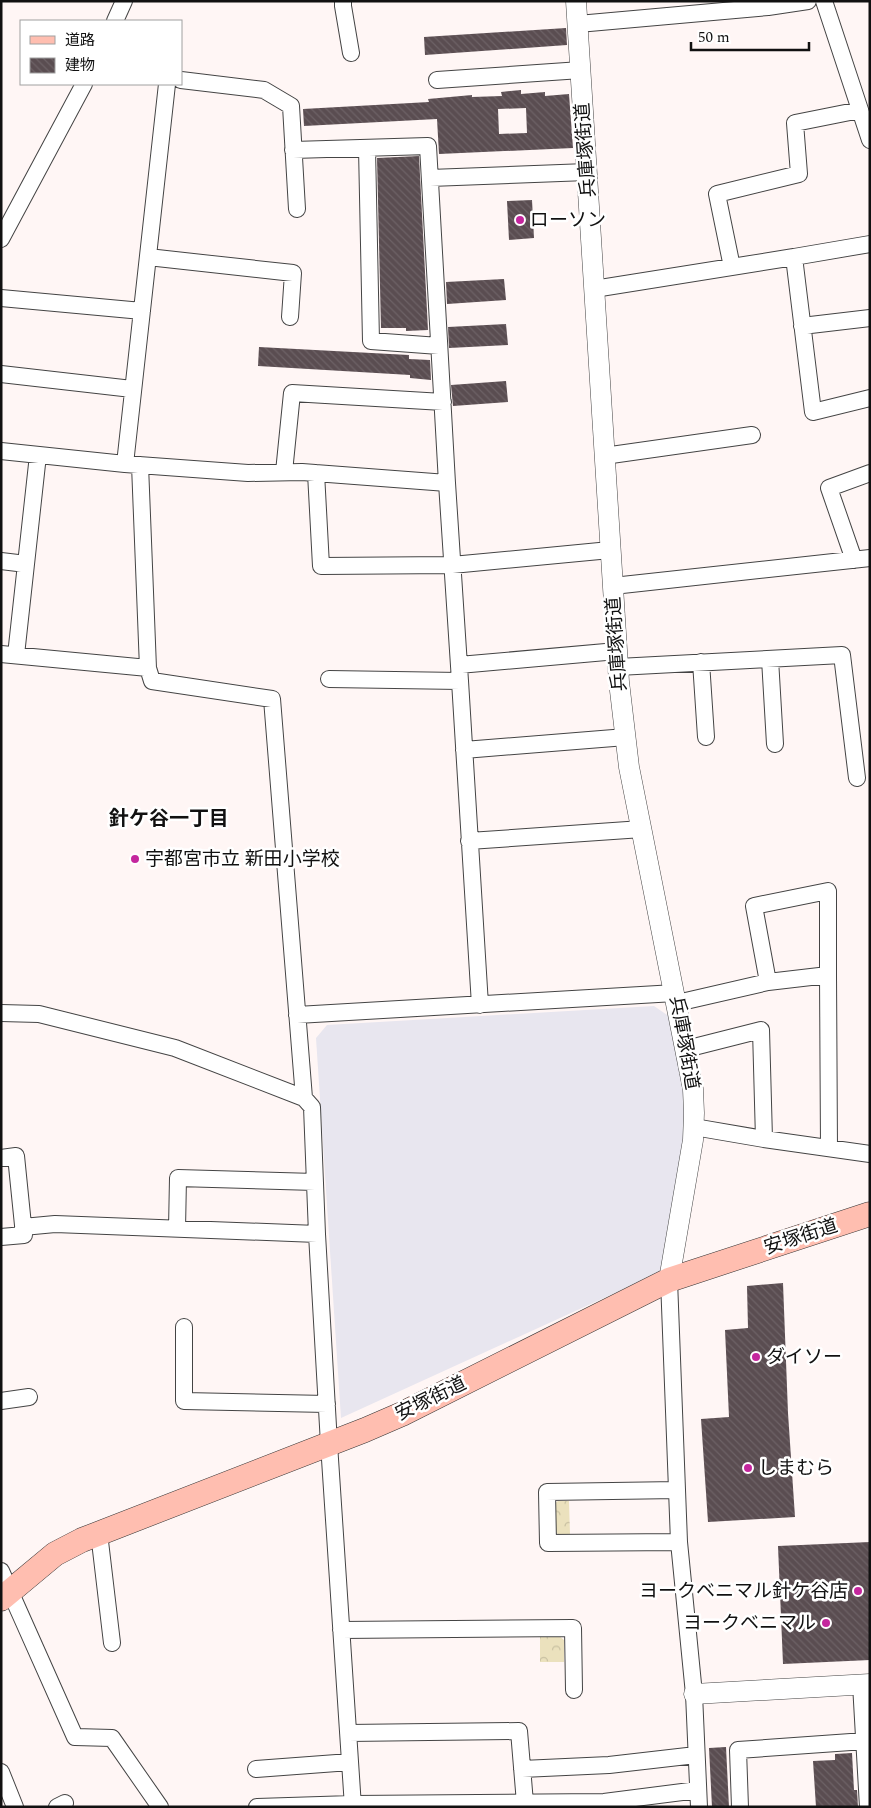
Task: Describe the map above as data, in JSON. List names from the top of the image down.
{
  "streets": {
    "main road": ["安塚街道"],
    "street": ["兵庫塚街道"]
  },
  "crossings": [
    ["兵庫塚街道", "安塚街道"]
  ],
  "districts": ["針ケ谷一丁目"],
  "places": [
    "ローソン",
    "宇都宮市立 新田小学校",
    "ダイソー",
    "しまむら",
    "ヨークベニマル針ケ谷店",
    "ヨークベニマル"
  ],
  "legend": ["道路", "建物"],
  "scale_bar": "50 m"
}
